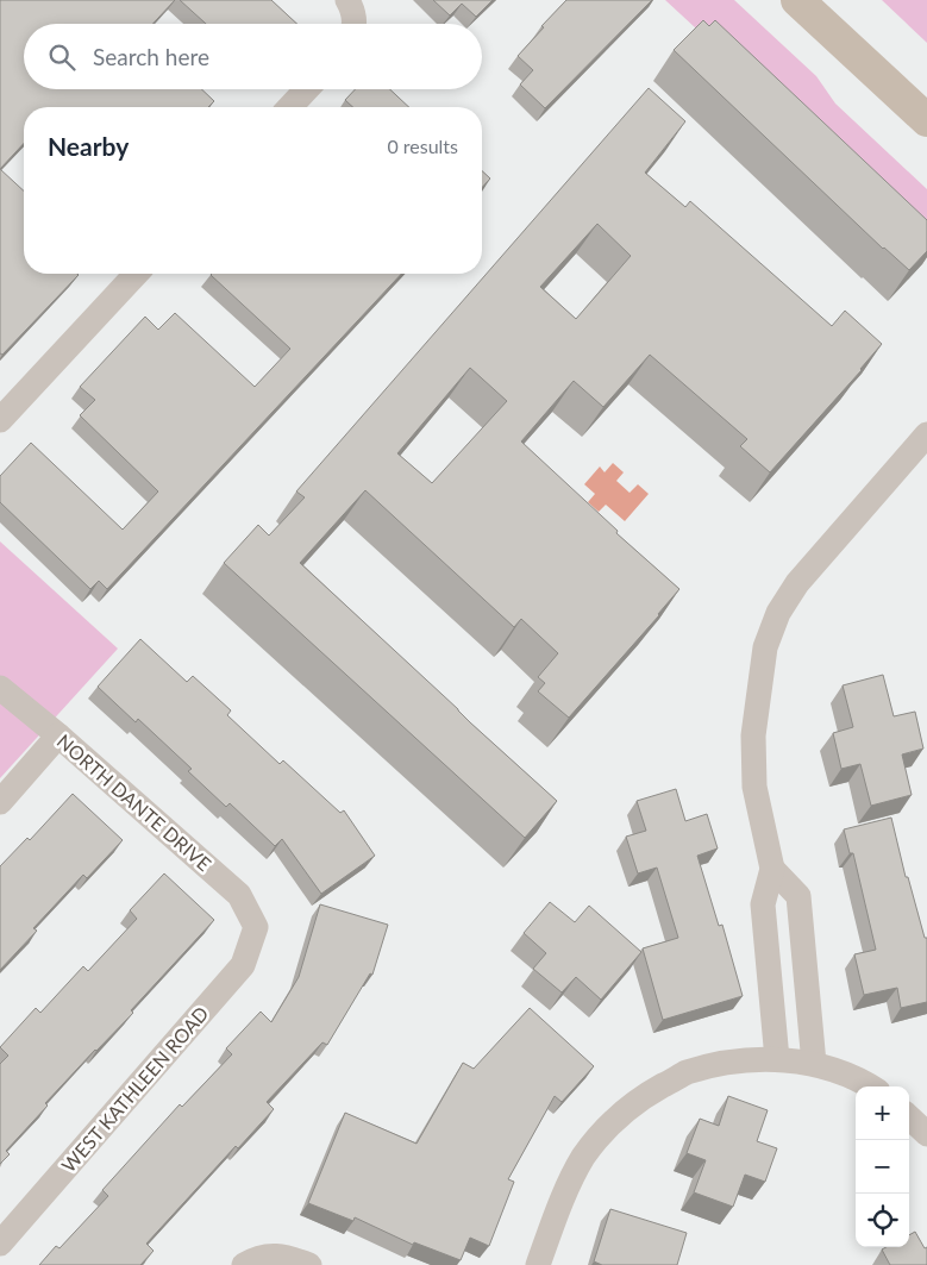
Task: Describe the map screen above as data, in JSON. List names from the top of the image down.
{
  "streets": {
    "street": ["NORTH DANTE DRIVE", "WEST KATHLEEN ROAD"]
  },
  "crossings": [
    ["NORTH DANTE DRIVE", "WEST KATHLEEN ROAD"]
  ],
  "page": {
    "search": "Search here",
    "heading": ["Nearby", "0 results"],
    "map_buttons": ["+", "−"]
  }
}
